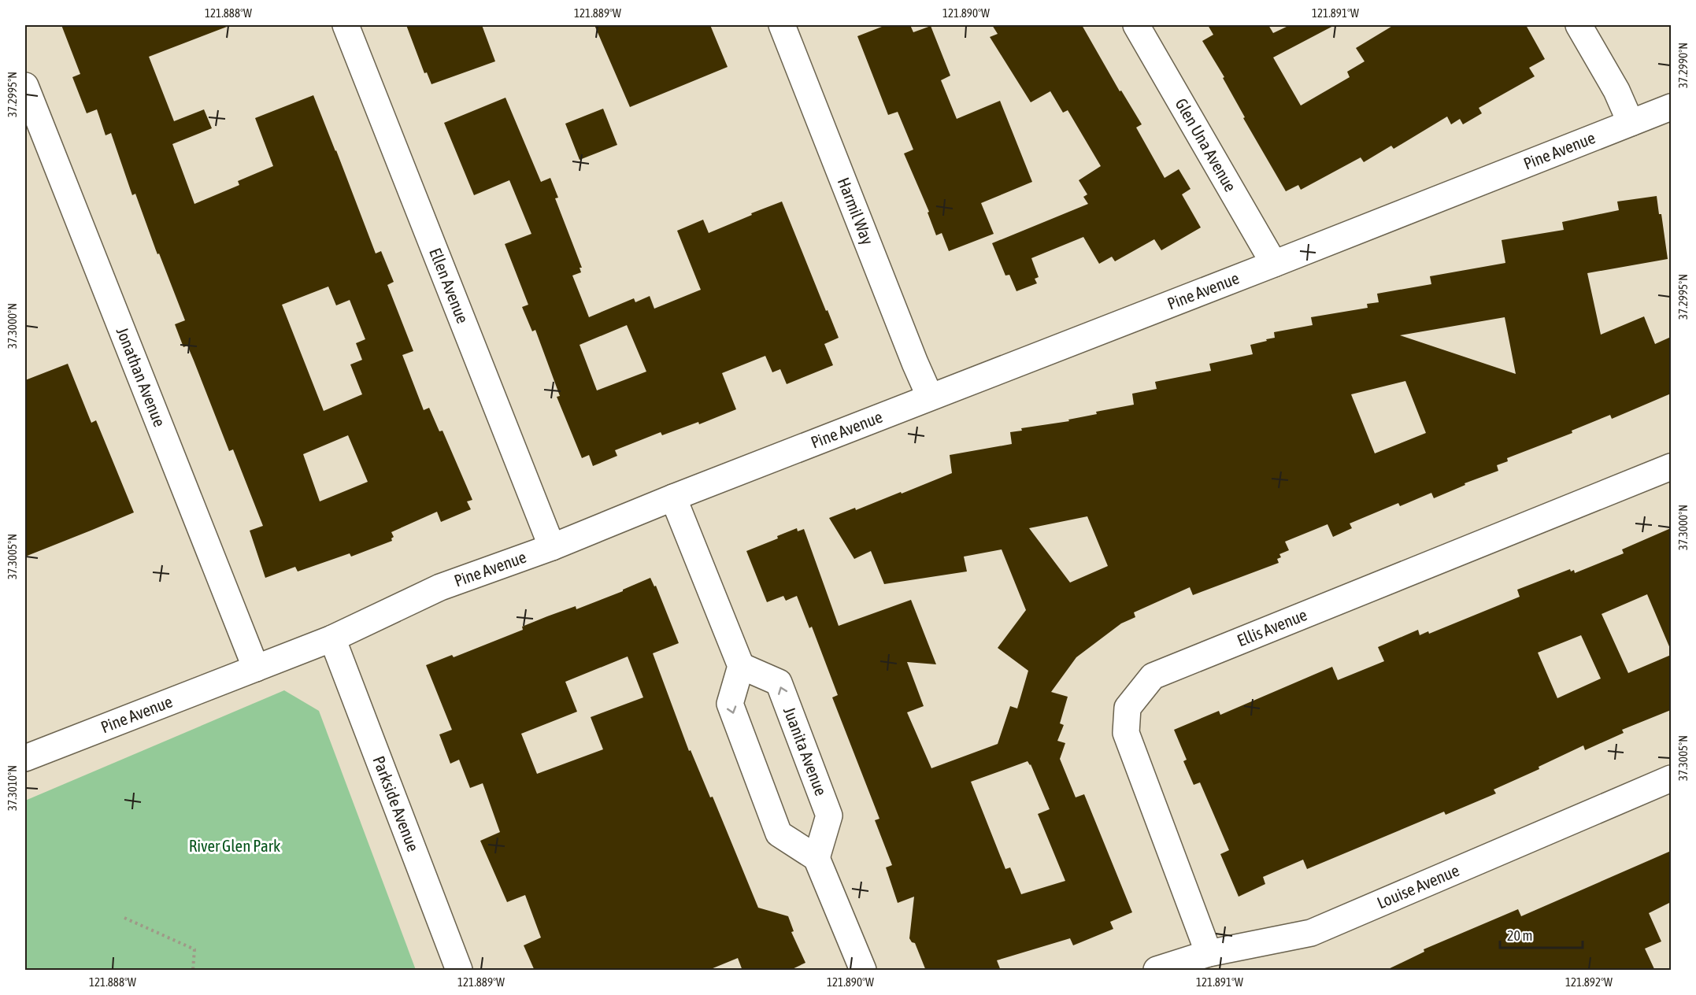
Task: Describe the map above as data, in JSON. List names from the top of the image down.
{
  "streets": {
    "street": [
      "Glen Una Avenue",
      "Pine Avenue",
      "Harmil Way",
      "Ellen Avenue",
      "Jonathan Avenue",
      "Ellis Avenue",
      "Juanita Avenue",
      "Parkside Avenue",
      "Louise Avenue"
    ]
  },
  "crossings": [
    ["Glen Una Avenue", "Pine Avenue"],
    ["Pine Avenue", "Harmil Way"],
    ["Pine Avenue", "Ellen Avenue"],
    ["Pine Avenue", "Jonathan Avenue"],
    ["Pine Avenue", "Parkside Avenue"],
    ["Ellis Avenue", "Louise Avenue"]
  ],
  "parks": ["River Glen Park"],
  "scale_bar": "20 m",
  "coordinates": [
    "121.888°W",
    "121.889°W",
    "121.890°W",
    "121.891°W",
    "37.2990°N",
    "37.2995°N",
    "37.3000°N",
    "37.3005°N",
    "37.3010°N",
    "121.892°W"
  ]
}
